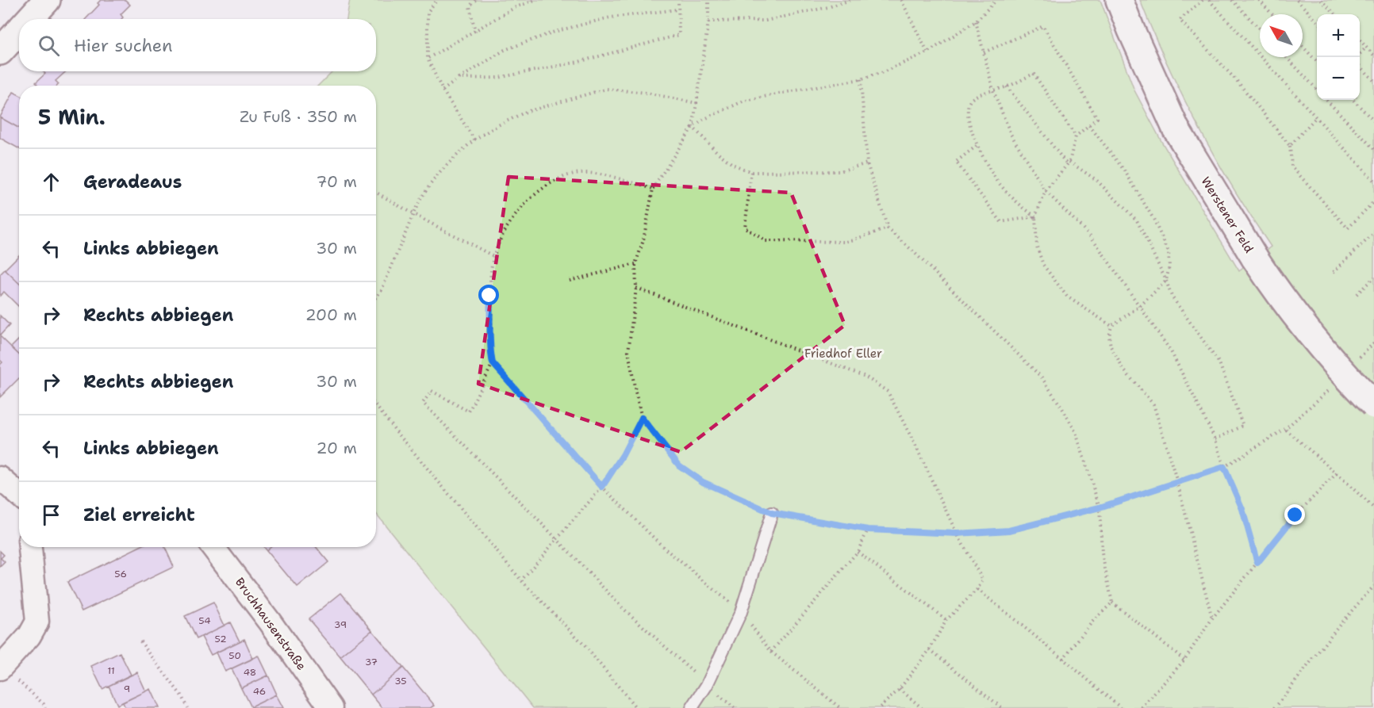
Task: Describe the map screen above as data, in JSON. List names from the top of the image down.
{
  "streets": {
    "main road": ["Werstener Feld"],
    "street": ["Bruchhausenstraße"]
  },
  "parks": ["Friedhof Eller"],
  "house_numbers": [
    "56",
    "54",
    "39",
    "52",
    "50",
    "37",
    "11",
    "48",
    "35",
    "9",
    "46"
  ],
  "north": "top left",
  "page": {
    "map_buttons": ["+", "−"],
    "search": "Hier suchen",
    "heading": ["5 Min.", "Zu Fuß · 350 m"],
    "list": [
      ["Geradeaus", "70 m"],
      ["Links abbiegen", "30 m"],
      ["Rechts abbiegen", "200 m"],
      ["Rechts abbiegen", "30 m"],
      ["Links abbiegen", "20 m"],
      "Ziel erreicht"
    ]
  }
}
